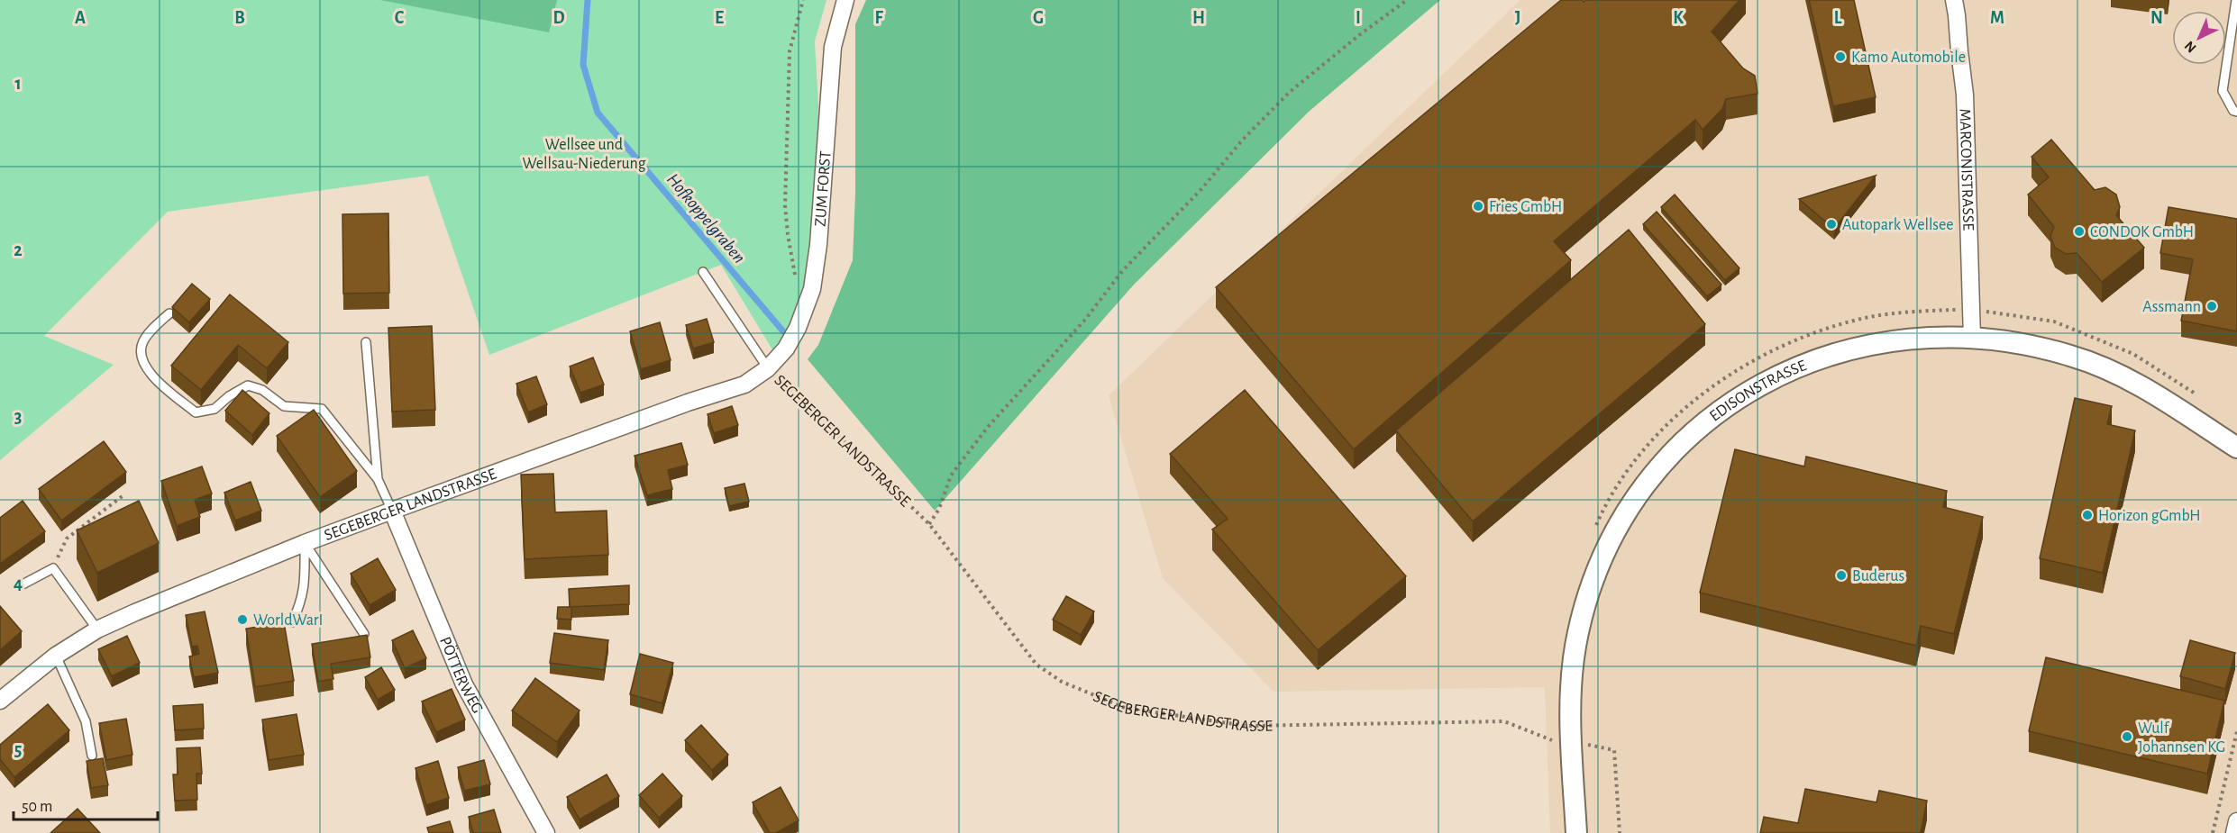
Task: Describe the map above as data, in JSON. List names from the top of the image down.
{
  "streets": {
    "street": [
      "MARCONISTRASSE",
      "ZUM FORST",
      "EDISONSTRASSE",
      "SEGEBERGER LANDSTRASSE",
      "PÖTTERWEG"
    ]
  },
  "crossings": [
    ["MARCONISTRASSE", "EDISONSTRASSE"],
    ["ZUM FORST", "SEGEBERGER LANDSTRASSE"],
    ["EDISONSTRASSE", "SEGEBERGER LANDSTRASSE"],
    ["SEGEBERGER LANDSTRASSE", "PÖTTERWEG"]
  ],
  "water": ["Hofkoppelgraben"],
  "parks": ["Wellsee und Wellsau-Niederung"],
  "places": [
    "Kamo Automobile",
    "Fries GmbH",
    "Autopark Wellsee",
    "CONDOK GmbH",
    "Assmann",
    "Horizon gGmbH",
    "Buderus",
    "WorldWarI",
    "Wulf Johannsen KG"
  ],
  "scale_bar": "50 m",
  "north": "bottom left",
  "grid": {
    "columns": [
      "A",
      "B",
      "C",
      "D",
      "E",
      "F",
      "G",
      "H",
      "I",
      "J",
      "K",
      "L",
      "M",
      "N"
    ],
    "rows": [
      "1",
      "2",
      "3",
      "4",
      "5"
    ]
  }
}
